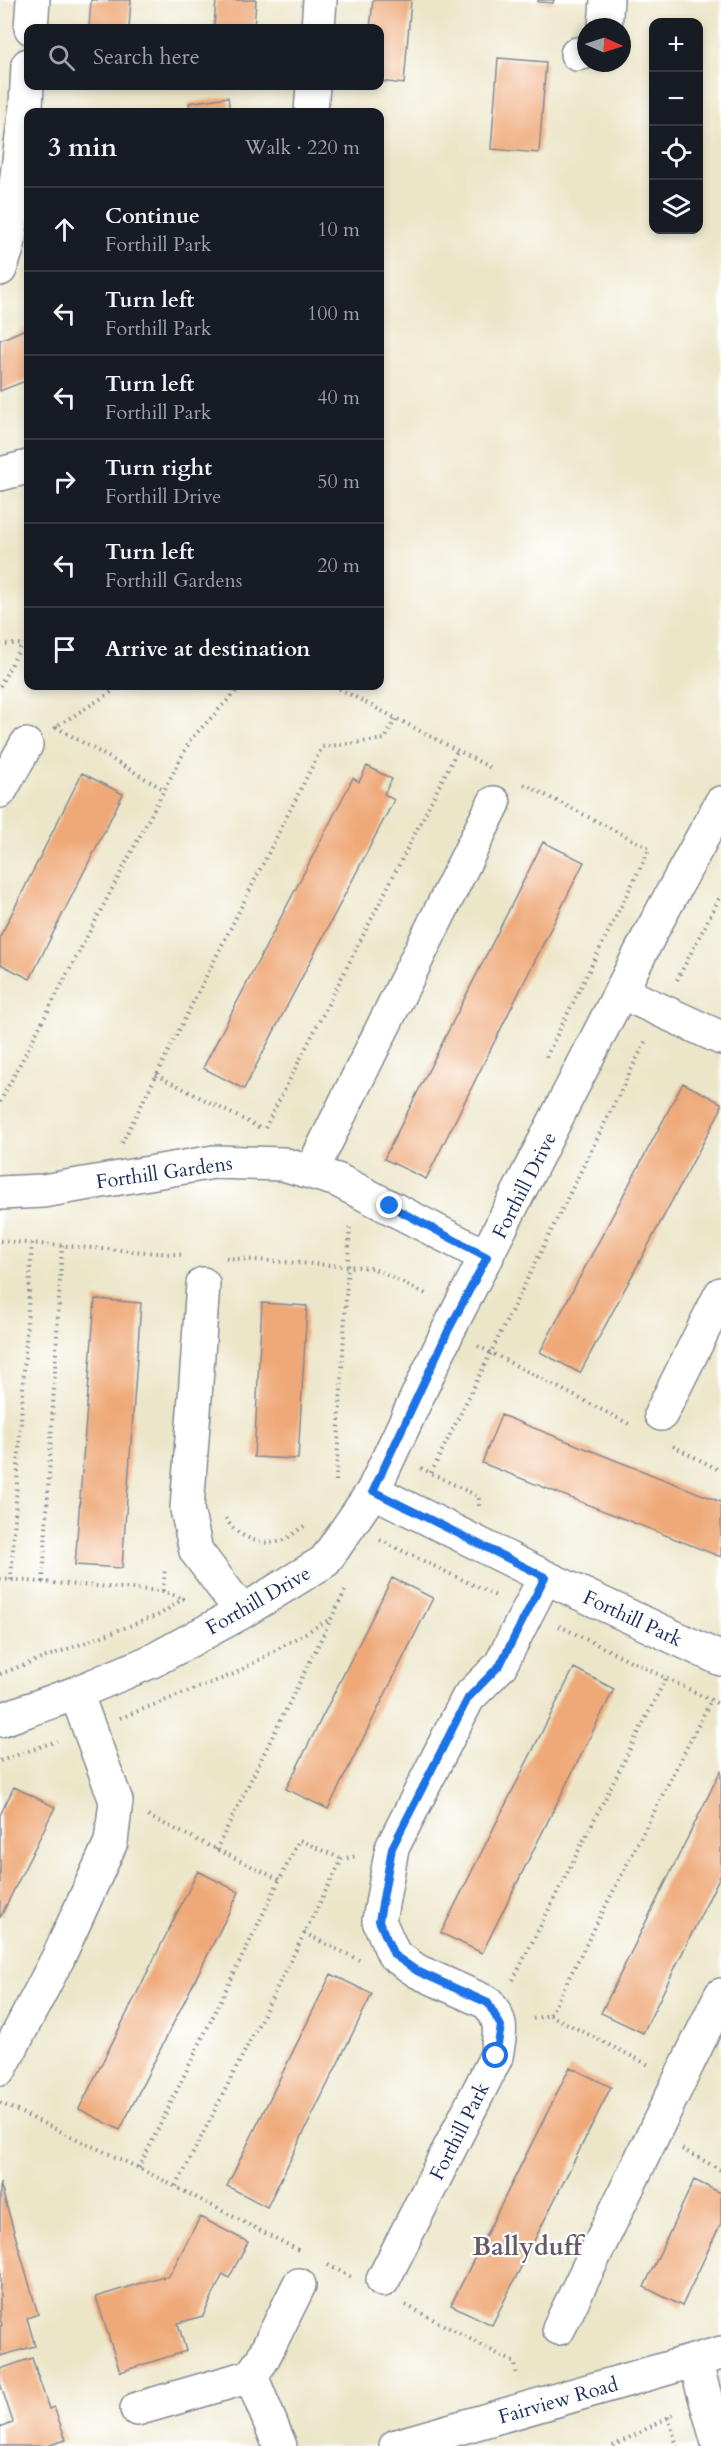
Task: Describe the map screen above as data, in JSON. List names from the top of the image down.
{
  "streets": {
    "street": [
      "Forthill Gardens",
      "Forthill Drive",
      "Forthill Park",
      "Fairview Road"
    ]
  },
  "crossings": [
    ["Forthill Gardens", "Forthill Drive"],
    ["Forthill Drive", "Forthill Park"]
  ],
  "districts": ["Ballyduff"],
  "north": "right",
  "page": {
    "map_buttons": ["+", "−"],
    "search": "Search here",
    "heading": ["3 min", "Walk · 220 m"],
    "list": [
      ["Continue", "Forthill Park", "10 m"],
      ["Turn left", "Forthill Park", "100 m"],
      ["Turn left", "Forthill Park", "40 m"],
      ["Turn right", "Forthill Drive", "50 m"],
      ["Turn left", "Forthill Gardens", "20 m"],
      "Arrive at destination"
    ]
  }
}
